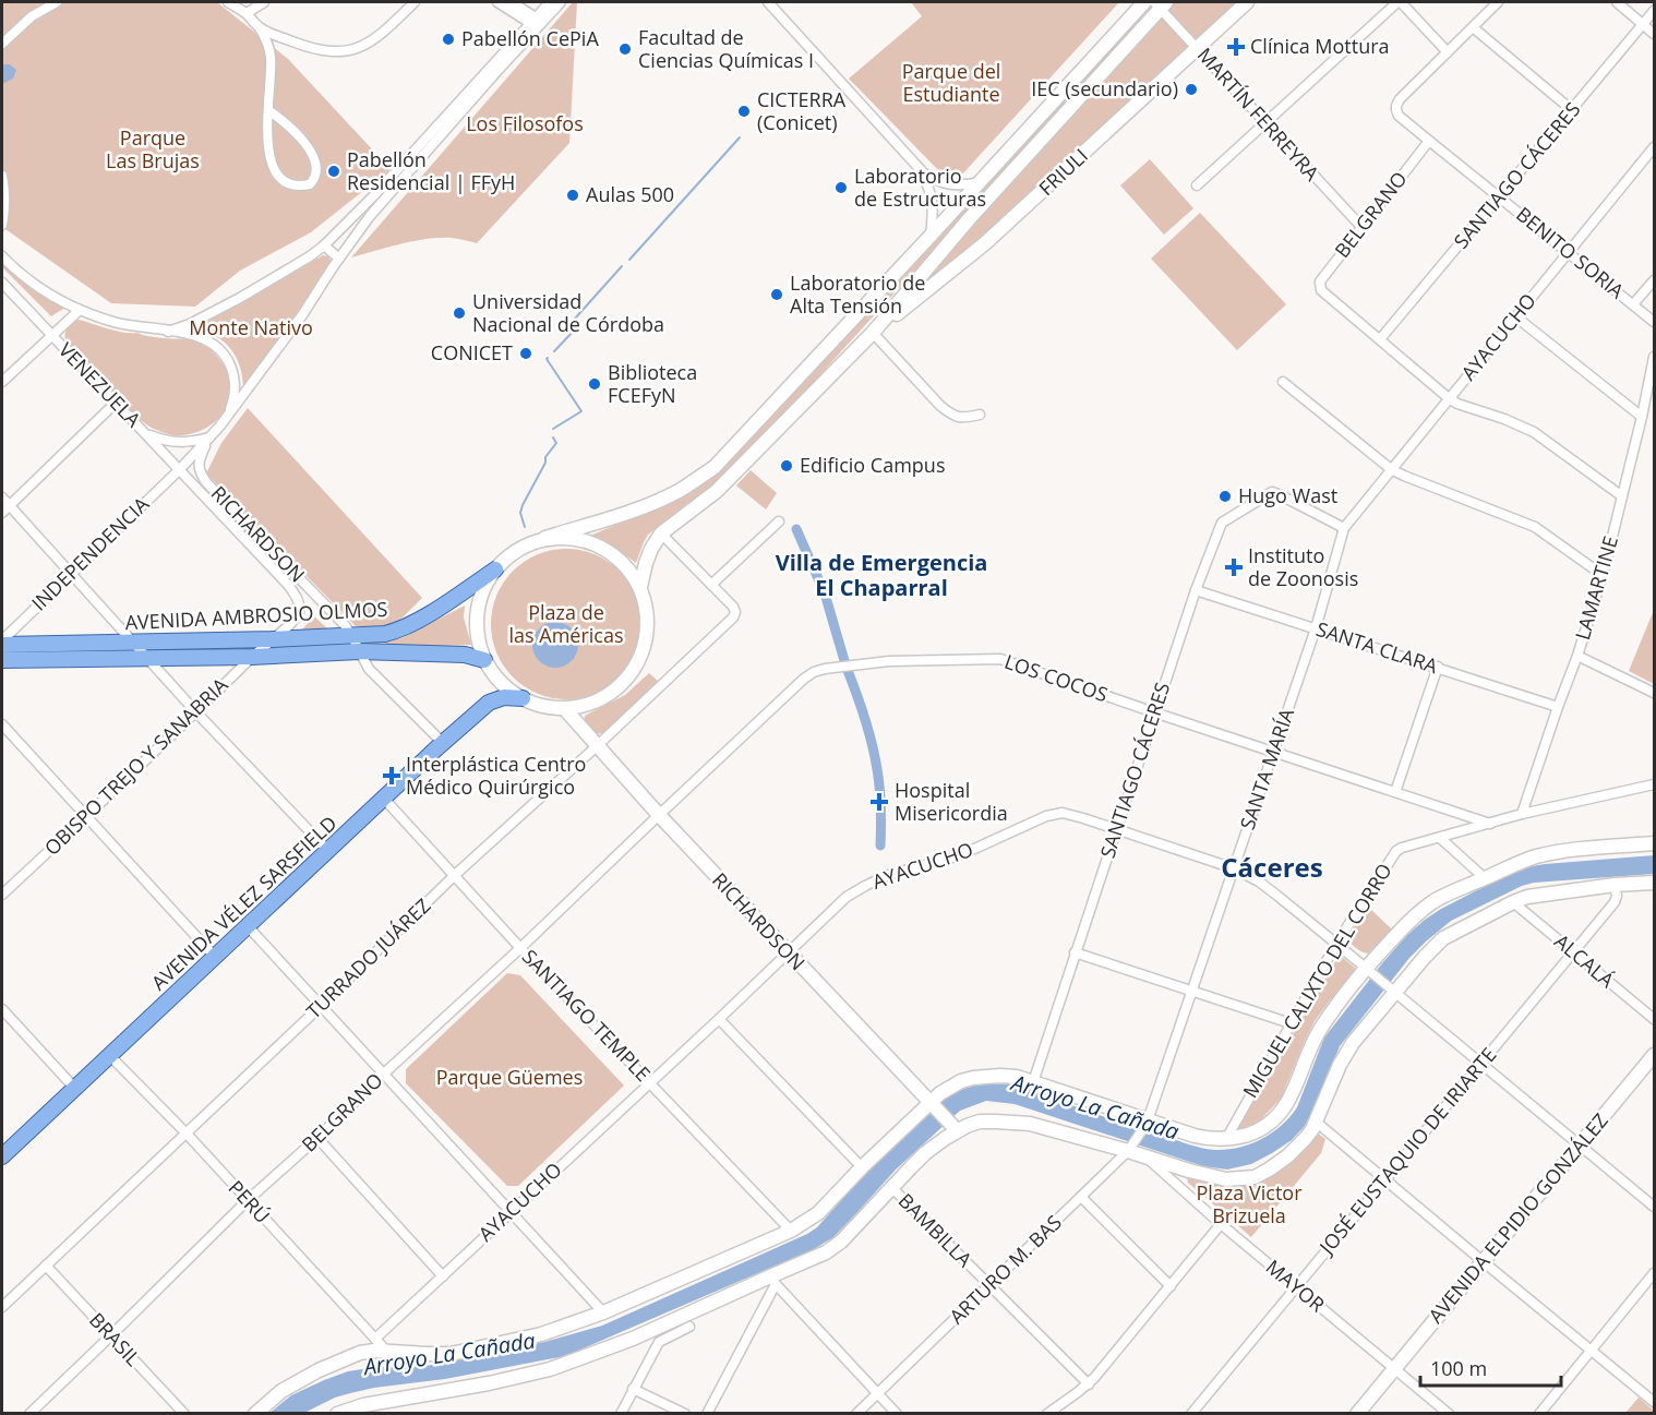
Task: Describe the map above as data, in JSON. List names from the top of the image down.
{
  "streets": {
    "main road": [
      "FRIULI",
      "RICHARDSON",
      "AVENIDA AMBROSIO OLMOS",
      "AVENIDA VÉLEZ SARSFIELD",
      "AVENIDA ELPIDIO GONZÁLEZ"
    ],
    "street": [
      "MARTÍN FERREYRA",
      "SANTIAGO CÁCERES",
      "BELGRANO",
      "BENITO SORIA",
      "AYACUCHO",
      "VENEZUELA",
      "INDEPENDENCIA",
      "LAMARTINE",
      "SANTA CLARA",
      "LOS COCOS",
      "OBISPO TREJO Y SANABRIA",
      "SANTA MARÍA",
      "TURRADO JUÁREZ",
      "ALCALÁ",
      "MIGUEL CALIXTO DEL CORRO",
      "SANTIAGO TEMPLE",
      "JOSÉ EUSTAQUIO DE IRIARTE",
      "PERÚ",
      "BAMBILLA",
      "ARTURO M. BAS",
      "MAYOR",
      "BRASIL"
    ]
  },
  "crossings": [
    ["MARTÍN FERREYRA", "FRIULI"],
    ["MARTÍN FERREYRA", "BELGRANO"],
    ["SANTIAGO CÁCERES", "BELGRANO"],
    ["SANTIAGO CÁCERES", "BENITO SORIA"],
    ["SANTIAGO CÁCERES", "AYACUCHO"],
    ["SANTIAGO CÁCERES", "SANTA CLARA"],
    ["SANTIAGO CÁCERES", "LOS COCOS"],
    ["SANTIAGO CÁCERES", "SANTA MARÍA"],
    ["BELGRANO", "BENITO SORIA"],
    ["BELGRANO", "RICHARDSON"],
    ["BELGRANO", "LOS COCOS"],
    ["BELGRANO", "SANTIAGO TEMPLE"],
    ["BELGRANO", "PERÚ"],
    ["BELGRANO", "BRASIL"],
    ["BENITO SORIA", "AYACUCHO"],
    ["AYACUCHO", "RICHARDSON"],
    ["AYACUCHO", "SANTA MARÍA"],
    ["AYACUCHO", "MIGUEL CALIXTO DEL CORRO"],
    ["AYACUCHO", "SANTIAGO TEMPLE"],
    ["AYACUCHO", "JOSÉ EUSTAQUIO DE IRIARTE"],
    ["AYACUCHO", "PERÚ"],
    ["AYACUCHO", "AVENIDA ELPIDIO GONZÁLEZ"],
    ["VENEZUELA", "RICHARDSON"],
    ["VENEZUELA", "INDEPENDENCIA"],
    ["RICHARDSON", "INDEPENDENCIA"],
    ["RICHARDSON", "AVENIDA AMBROSIO OLMOS"],
    ["RICHARDSON", "LOS COCOS"],
    ["RICHARDSON", "OBISPO TREJO Y SANABRIA"],
    ["RICHARDSON", "AVENIDA VÉLEZ SARSFIELD"],
    ["RICHARDSON", "TURRADO JUÁREZ"],
    ["INDEPENDENCIA", "AVENIDA AMBROSIO OLMOS"],
    ["LAMARTINE", "SANTA CLARA"],
    ["LAMARTINE", "MIGUEL CALIXTO DEL CORRO"],
    ["AVENIDA AMBROSIO OLMOS", "OBISPO TREJO Y SANABRIA"],
    ["AVENIDA AMBROSIO OLMOS", "AVENIDA VÉLEZ SARSFIELD"],
    ["SANTA CLARA", "SANTA MARÍA"],
    ["LOS COCOS", "SANTA MARÍA"],
    ["LOS COCOS", "MIGUEL CALIXTO DEL CORRO"],
    ["SANTA MARÍA", "ARTURO M. BAS"],
    ["AVENIDA VÉLEZ SARSFIELD", "SANTIAGO TEMPLE"],
    ["AVENIDA VÉLEZ SARSFIELD", "PERÚ"],
    ["TURRADO JUÁREZ", "SANTIAGO TEMPLE"],
    ["TURRADO JUÁREZ", "PERÚ"],
    ["TURRADO JUÁREZ", "BRASIL"],
    ["ALCALÁ", "JOSÉ EUSTAQUIO DE IRIARTE"],
    ["JOSÉ EUSTAQUIO DE IRIARTE", "MAYOR"],
    ["AVENIDA ELPIDIO GONZÁLEZ", "MAYOR"],
    ["BAMBILLA", "ARTURO M. BAS"]
  ],
  "districts": ["Villa de Emergencia El Chaparral", "Cáceres"],
  "water": ["Arroyo La Cañada"],
  "parks": [
    "Parque del Estudiante",
    "Los Filosofos",
    "Parque Las Brujas",
    "Monte Nativo",
    "Plaza de las Américas",
    "Parque Güemes",
    "Plaza Victor Brizuela"
  ],
  "places": {
    "other": [
      "Pabellón CePiA",
      "Facultad de Ciencias Químicas I",
      "IEC (secundario)",
      "CICTERRA (Conicet)",
      "Pabellón Residencial | FFyH",
      "Laboratorio de Estructuras",
      "Aulas 500",
      "Laboratorio de Alta Tensión",
      "Universidad Nacional de Córdoba",
      "CONICET",
      "Biblioteca FCEFyN",
      "Edificio Campus",
      "Hugo Wast"
    ],
    "health": [
      "Clínica Mottura",
      "Instituto de Zoonosis",
      "Interplástica Centro Médico Quirúrgico",
      "Hospital Misericordia"
    ]
  },
  "scale_bar": "100 m"
}
